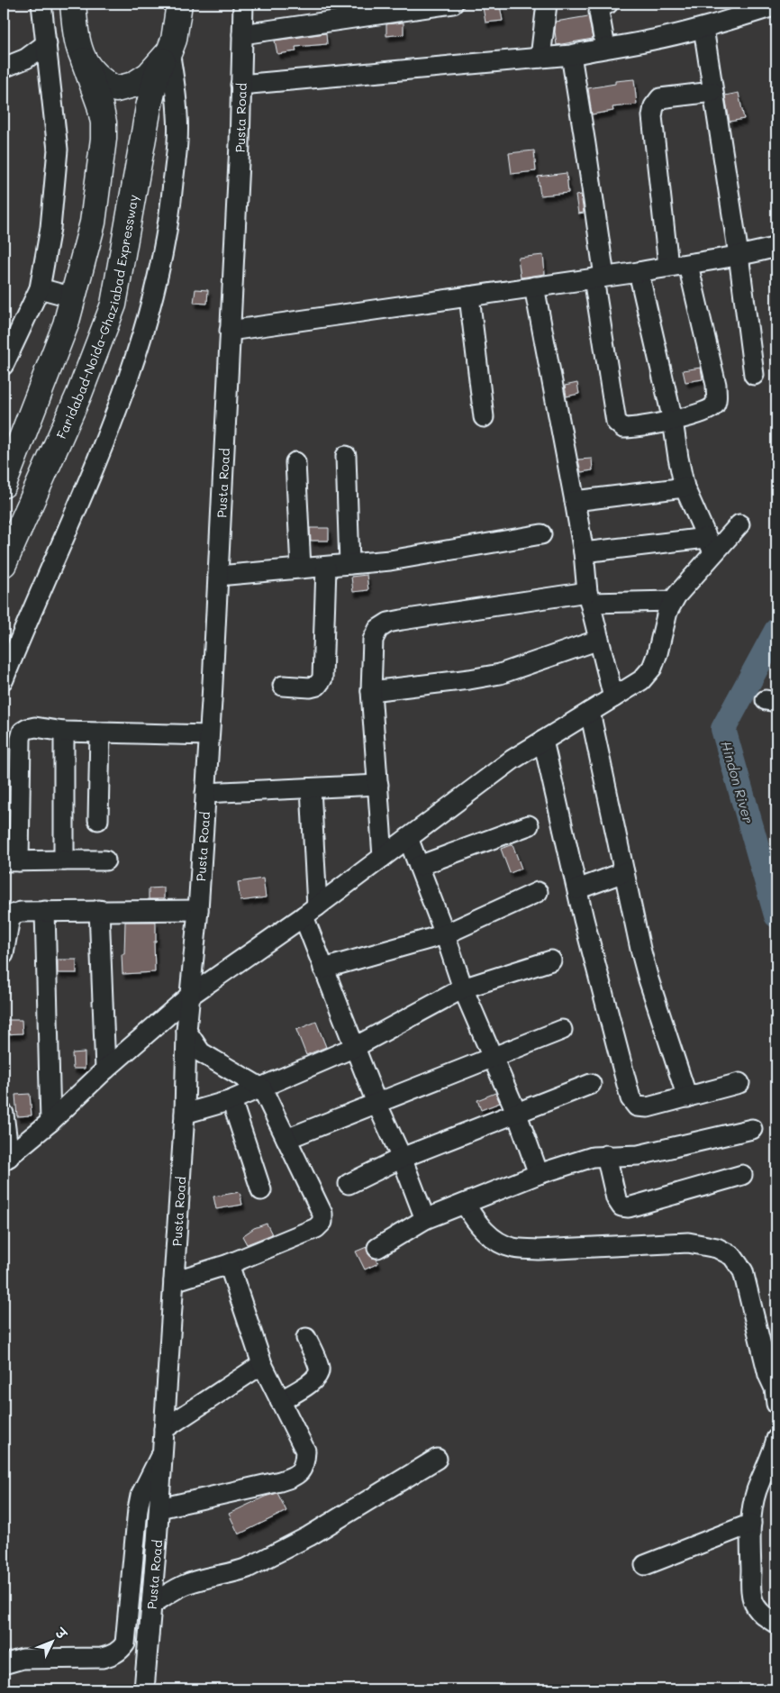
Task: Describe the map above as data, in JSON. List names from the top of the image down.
{
  "streets": {
    "main road": ["Faridabad-Noida-Ghaziabad Expressway"],
    "street": ["Pusta Road"]
  },
  "water": ["Hindon River"],
  "north": "top right"
}
